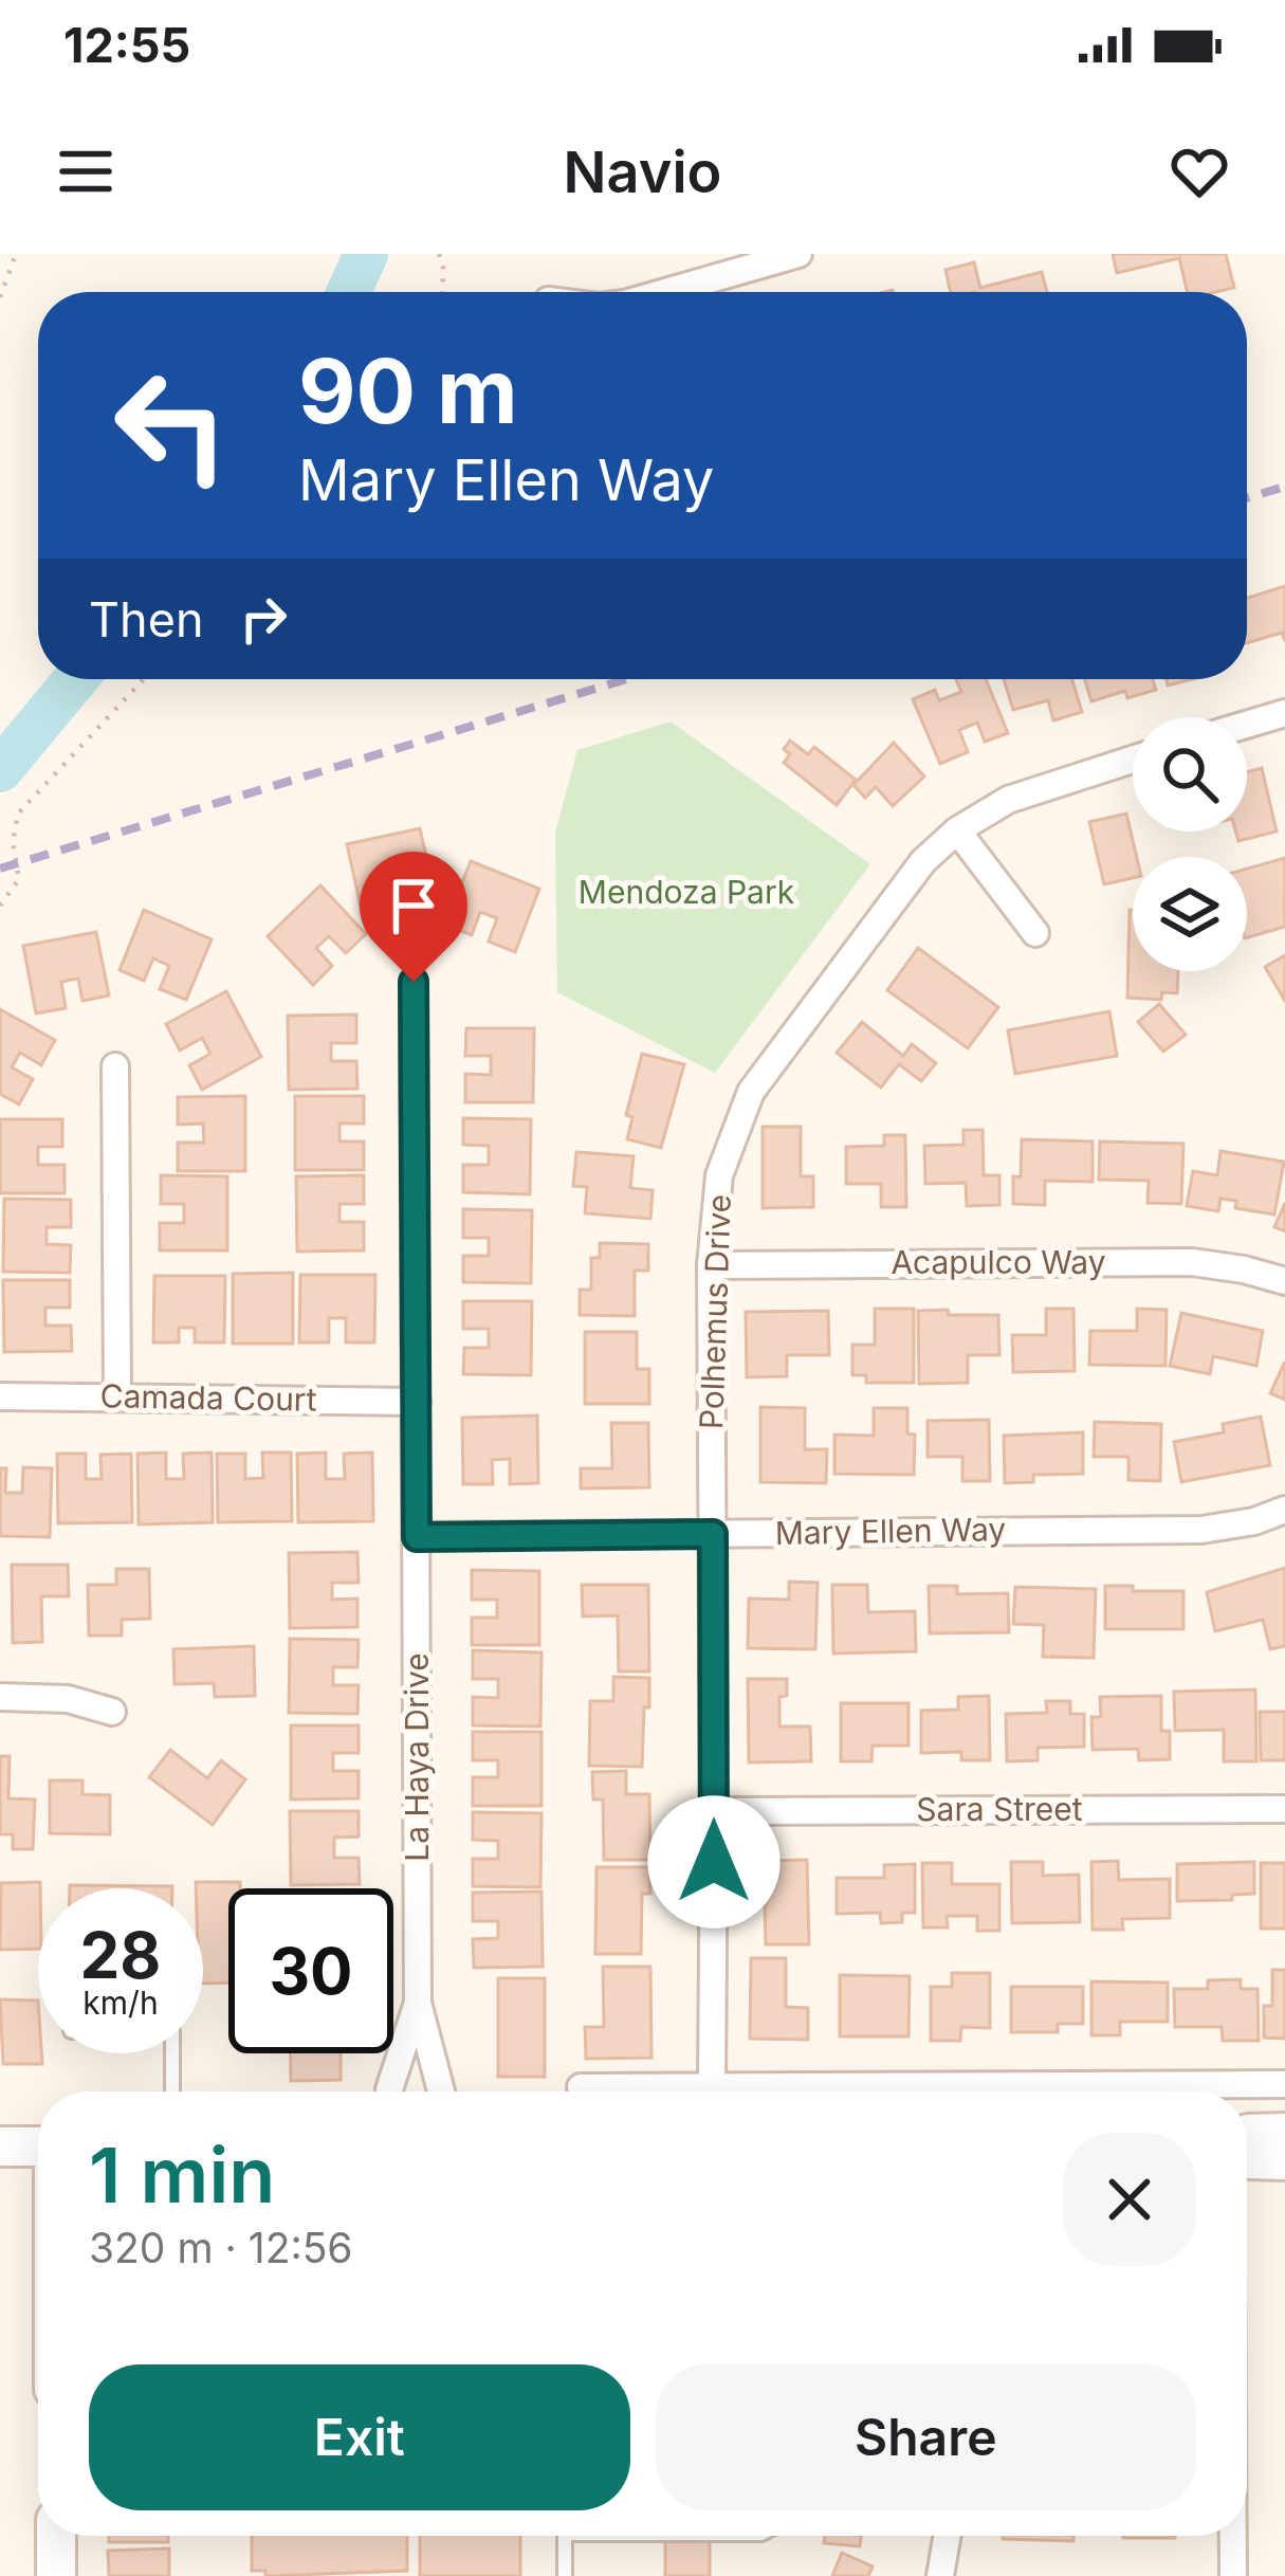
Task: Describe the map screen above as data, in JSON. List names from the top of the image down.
{
  "streets": {
    "street": [
      "Acapulco Way",
      "Polhemus Drive",
      "Camada Court",
      "Mary Ellen Way",
      "La Haya Drive",
      "Sara Street"
    ]
  },
  "crossings": [
    ["Acapulco Way", "Polhemus Drive"],
    ["Polhemus Drive", "Mary Ellen Way"],
    ["Polhemus Drive", "Sara Street"],
    ["Camada Court", "La Haya Drive"],
    ["Mary Ellen Way", "La Haya Drive"]
  ],
  "parks": ["Mendoza Park"],
  "page": {
    "status": "12:55",
    "header": "Navio",
    "turn": ["90 m", "Mary Ellen Way"],
    "then": "Then",
    "speed": "28 km/h",
    "limit": "30",
    "heading": ["1 min", "320 m · 12:56"],
    "buttons": ["Exit", "Share"]
  }
}
